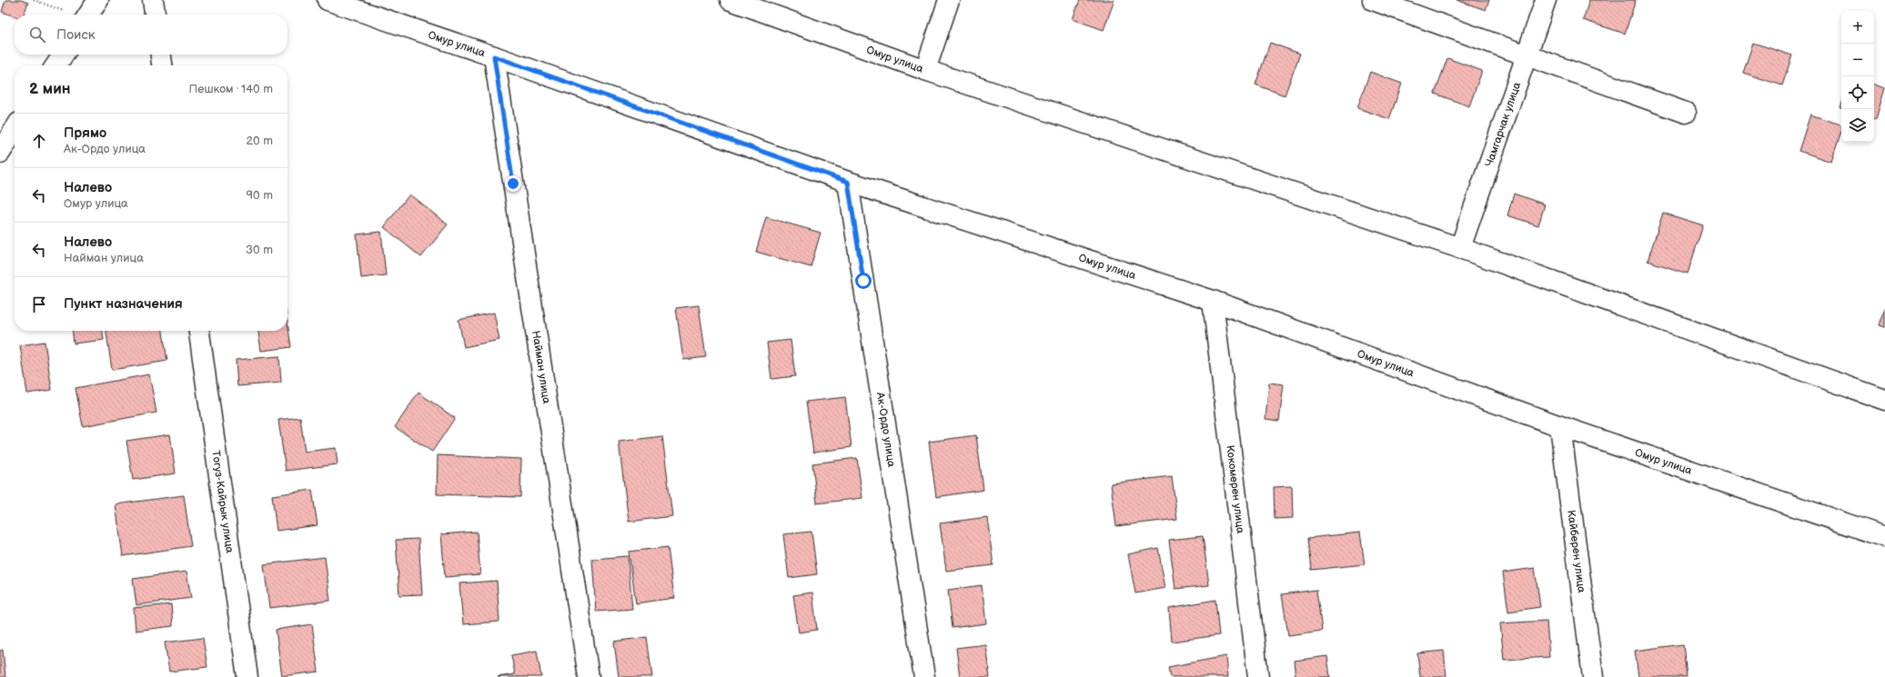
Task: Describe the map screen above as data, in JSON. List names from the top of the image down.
{
  "streets": {
    "street": [
      "Омур улица",
      "Чамгарчак улица",
      "Найман улица",
      "Ак-Ордо улица",
      "Кокомерен улица",
      "Тогуз-Кайрык улица",
      "Кайберен улица"
    ]
  },
  "crossings": [
    ["Омур улица", "Чамгарчак улица"],
    ["Омур улица", "Найман улица"],
    ["Омур улица", "Ак-Ордо улица"],
    ["Омур улица", "Кокомерен улица"],
    ["Омур улица", "Кайберен улица"]
  ],
  "page": {
    "map_buttons": ["+", "−"],
    "search": "Поиск",
    "heading": ["2 мин", "Пешком · 140 m"],
    "list": [
      ["Прямо", "Ак-Ордо улица", "20 m"],
      ["Налево", "Омур улица", "90 m"],
      ["Налево", "Найман улица", "30 m"],
      "Пункт назначения"
    ]
  }
}
